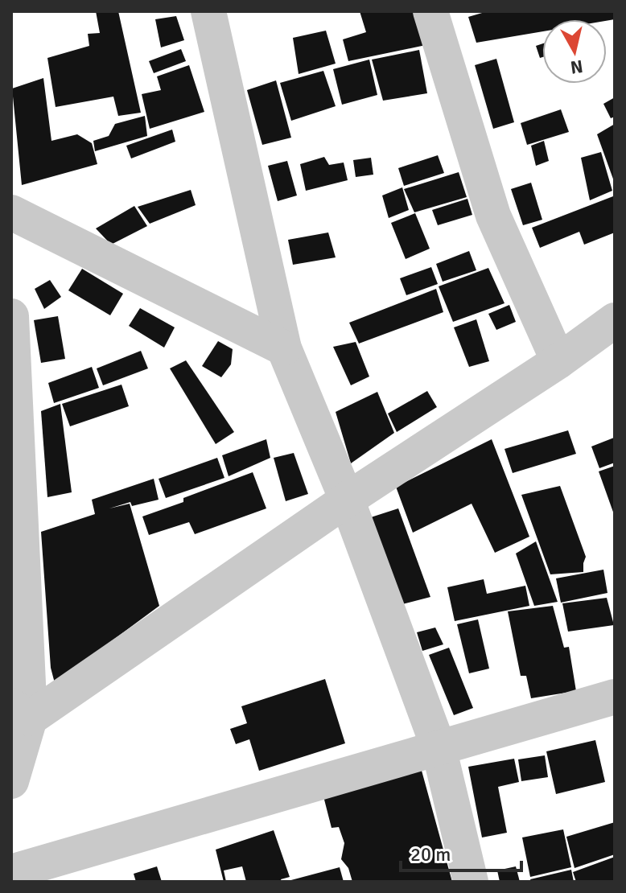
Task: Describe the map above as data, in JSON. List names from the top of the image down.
{
  "scale_bar": "20 m",
  "north": "bottom"
}
